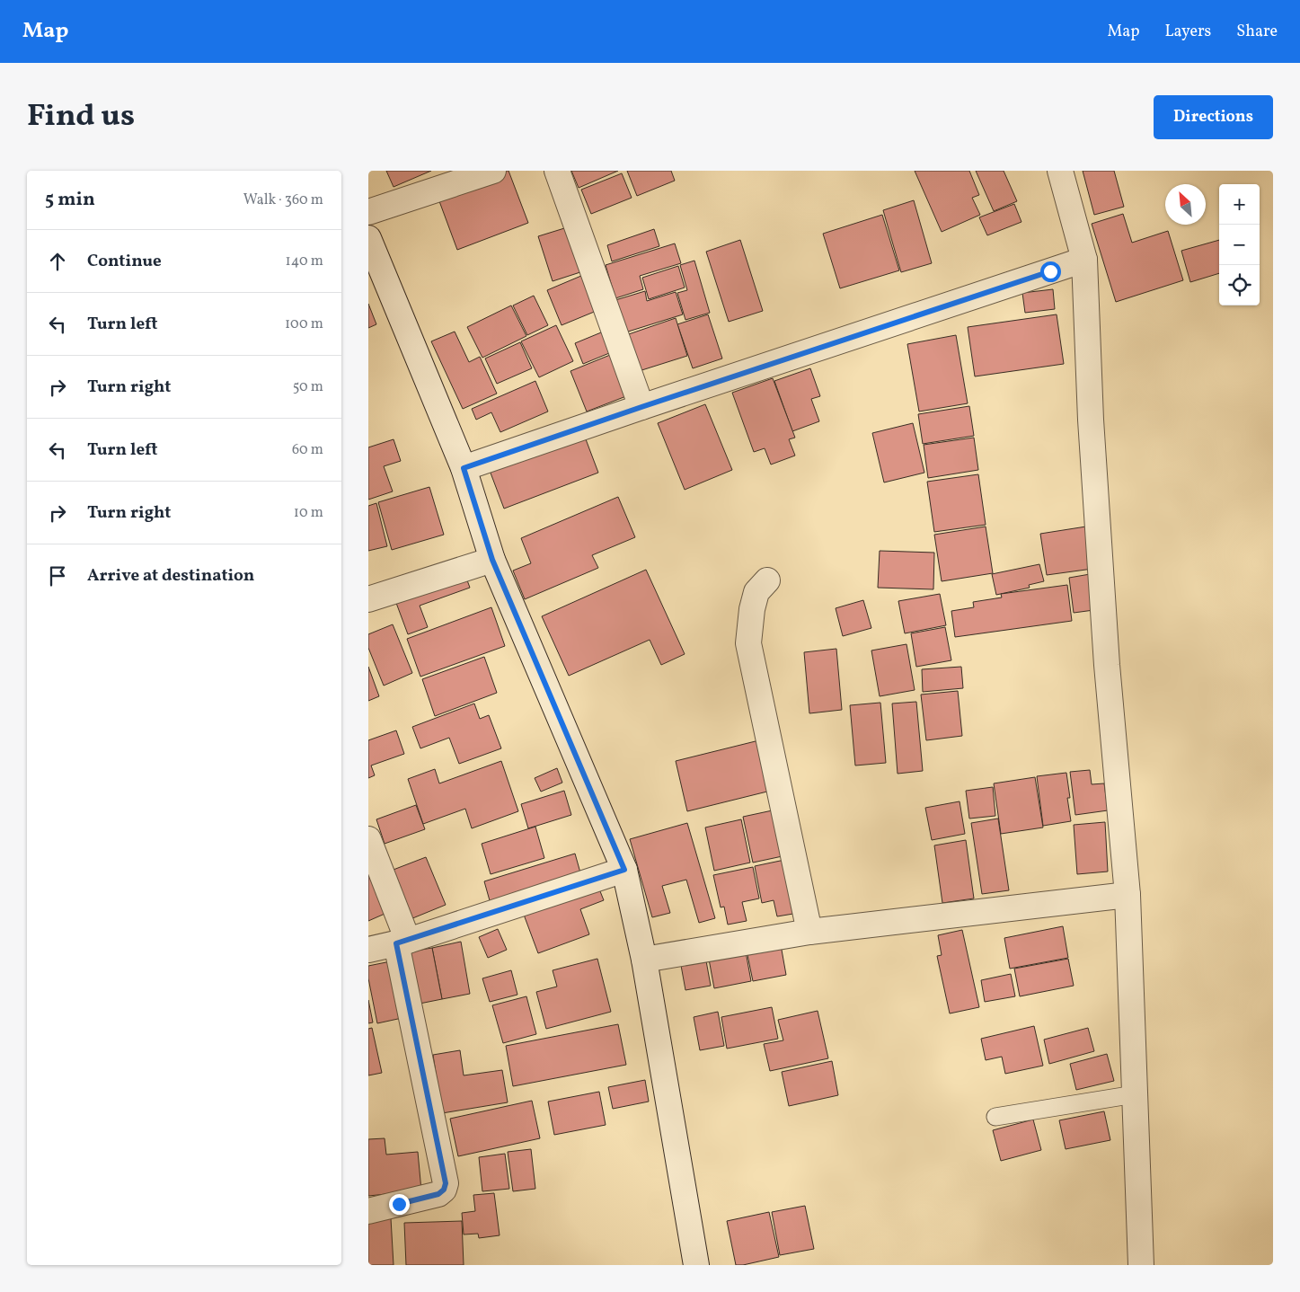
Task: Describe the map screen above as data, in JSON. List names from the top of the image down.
{
  "north": "top left",
  "page": {
    "header": "Map",
    "nav": ["Map", "Layers", "Share"],
    "title": "Find us",
    "buttons": "Directions",
    "heading": ["5 min", "Walk · 360 m"],
    "map_buttons": ["+", "−"],
    "list": [
      ["Continue", "140 m"],
      ["Turn left", "100 m"],
      ["Turn right", "50 m"],
      ["Turn left", "60 m"],
      ["Turn right", "10 m"],
      "Arrive at destination"
    ]
  }
}
